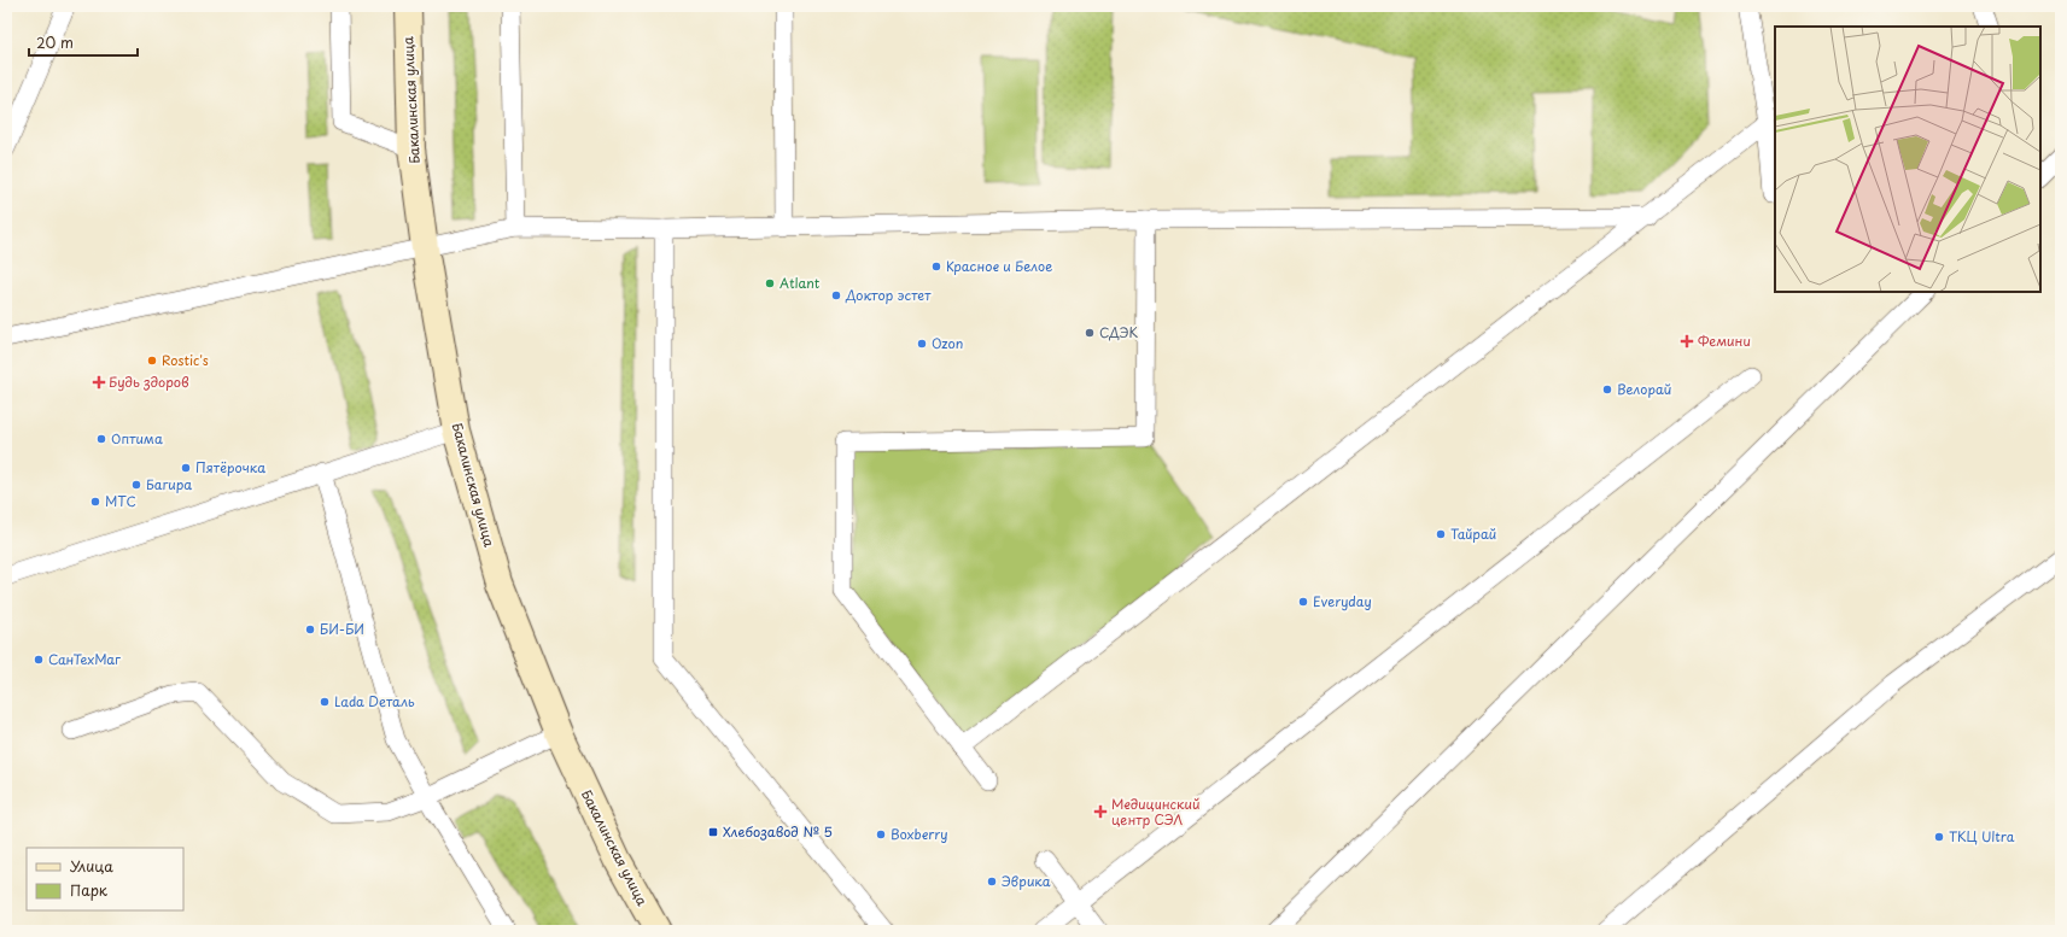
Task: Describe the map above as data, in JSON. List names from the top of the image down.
{
  "streets": {
    "main road": ["Бакалинская улица"]
  },
  "places": {
    "other": [
      "Красное и Белое",
      "Atlant",
      "Доктор эстет",
      "СДЭК",
      "Ozon",
      "Rostic's",
      "Велорай",
      "Оптима",
      "Пятёрочка",
      "Багира",
      "МТС",
      "Тайрай",
      "Everyday",
      "БИ-БИ",
      "СанТехМаг",
      "Lada Dеталь",
      "Boxberry",
      "ТКЦ Ultra",
      "Эврика"
    ],
    "health": ["Фемини", "Будь здоров", "Медицинский центр СЭЛ"],
    "transit": ["Хлебозавод № 5"]
  },
  "legend": ["Улица", "Парк"],
  "scale_bar": "20 m"
}
